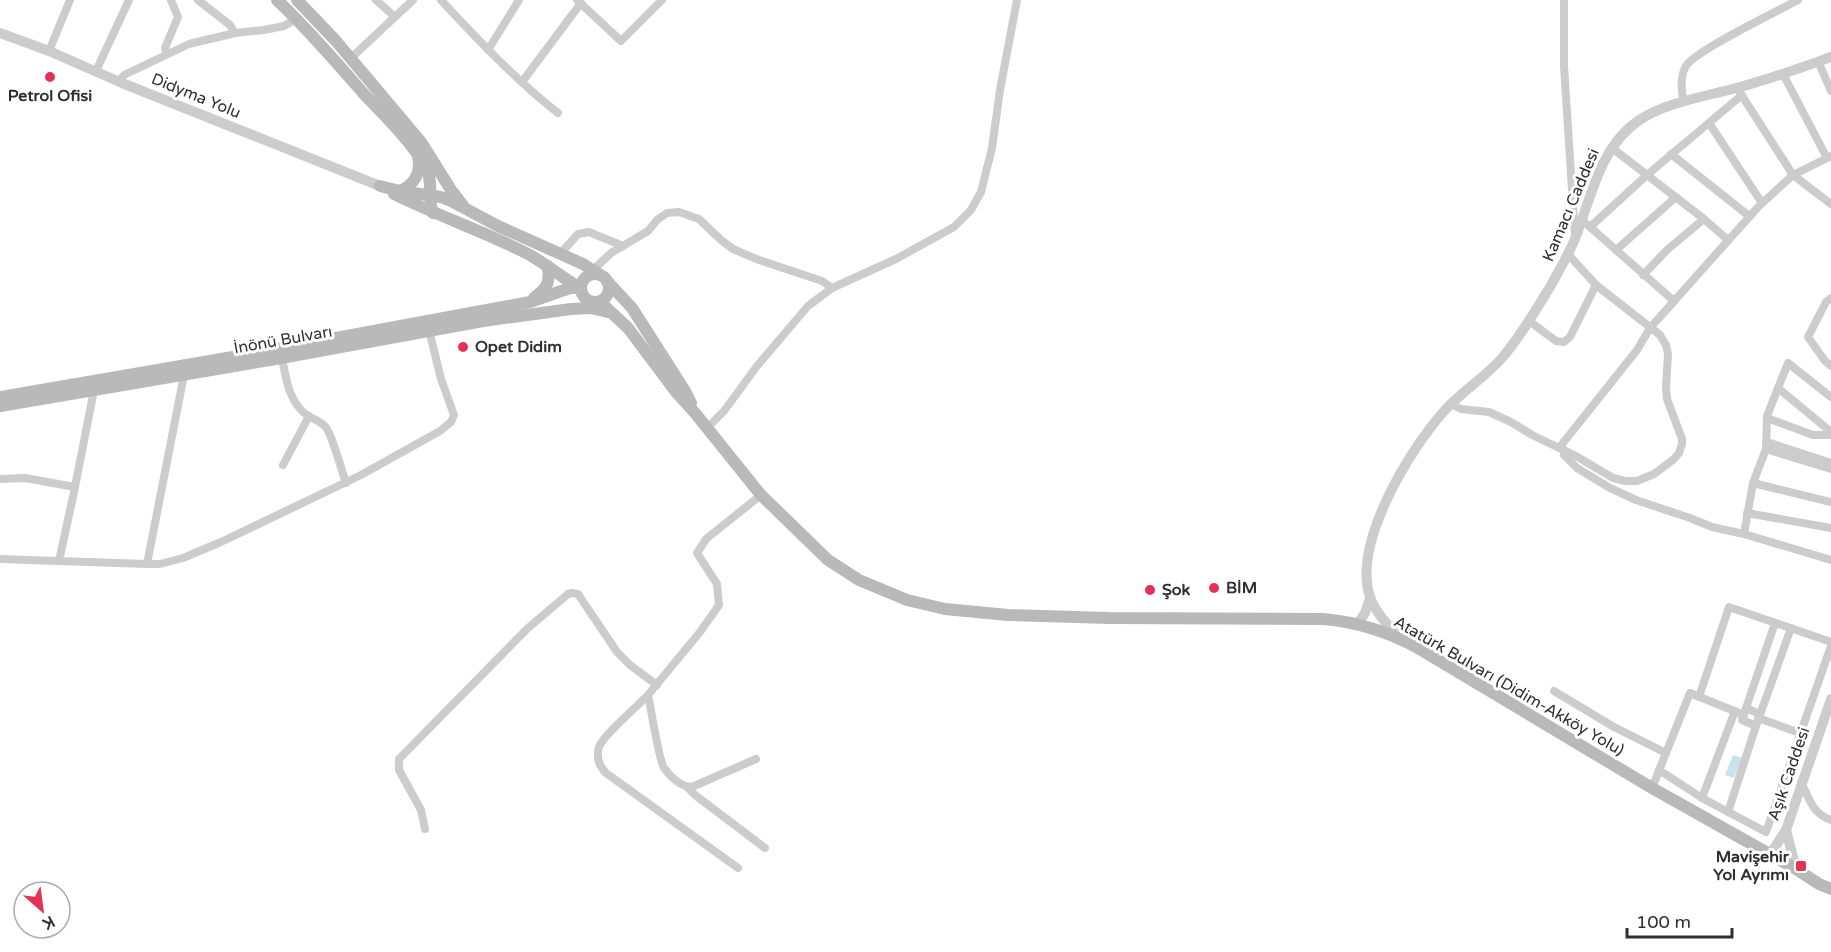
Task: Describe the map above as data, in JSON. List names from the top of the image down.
{
  "streets": {
    "main road": ["İnönü Bulvarı", "Atatürk Bulvarı (Didim-Akköy Yolu)"],
    "street": ["Didyma Yolu", "Kamacı Caddesi", "Aşık Caddesi"]
  },
  "crossings": [
    ["Atatürk Bulvarı (Didim-Akköy Yolu)", "Aşık Caddesi"]
  ],
  "places": {
    "other": [
      "Petrol Ofisi",
      "Opet Didim",
      "BİM",
      "Şok"
    ],
    "transit": ["Mavişehir Yol Ayrımı"]
  },
  "scale_bar": "100 m",
  "north": "bottom right"
}
